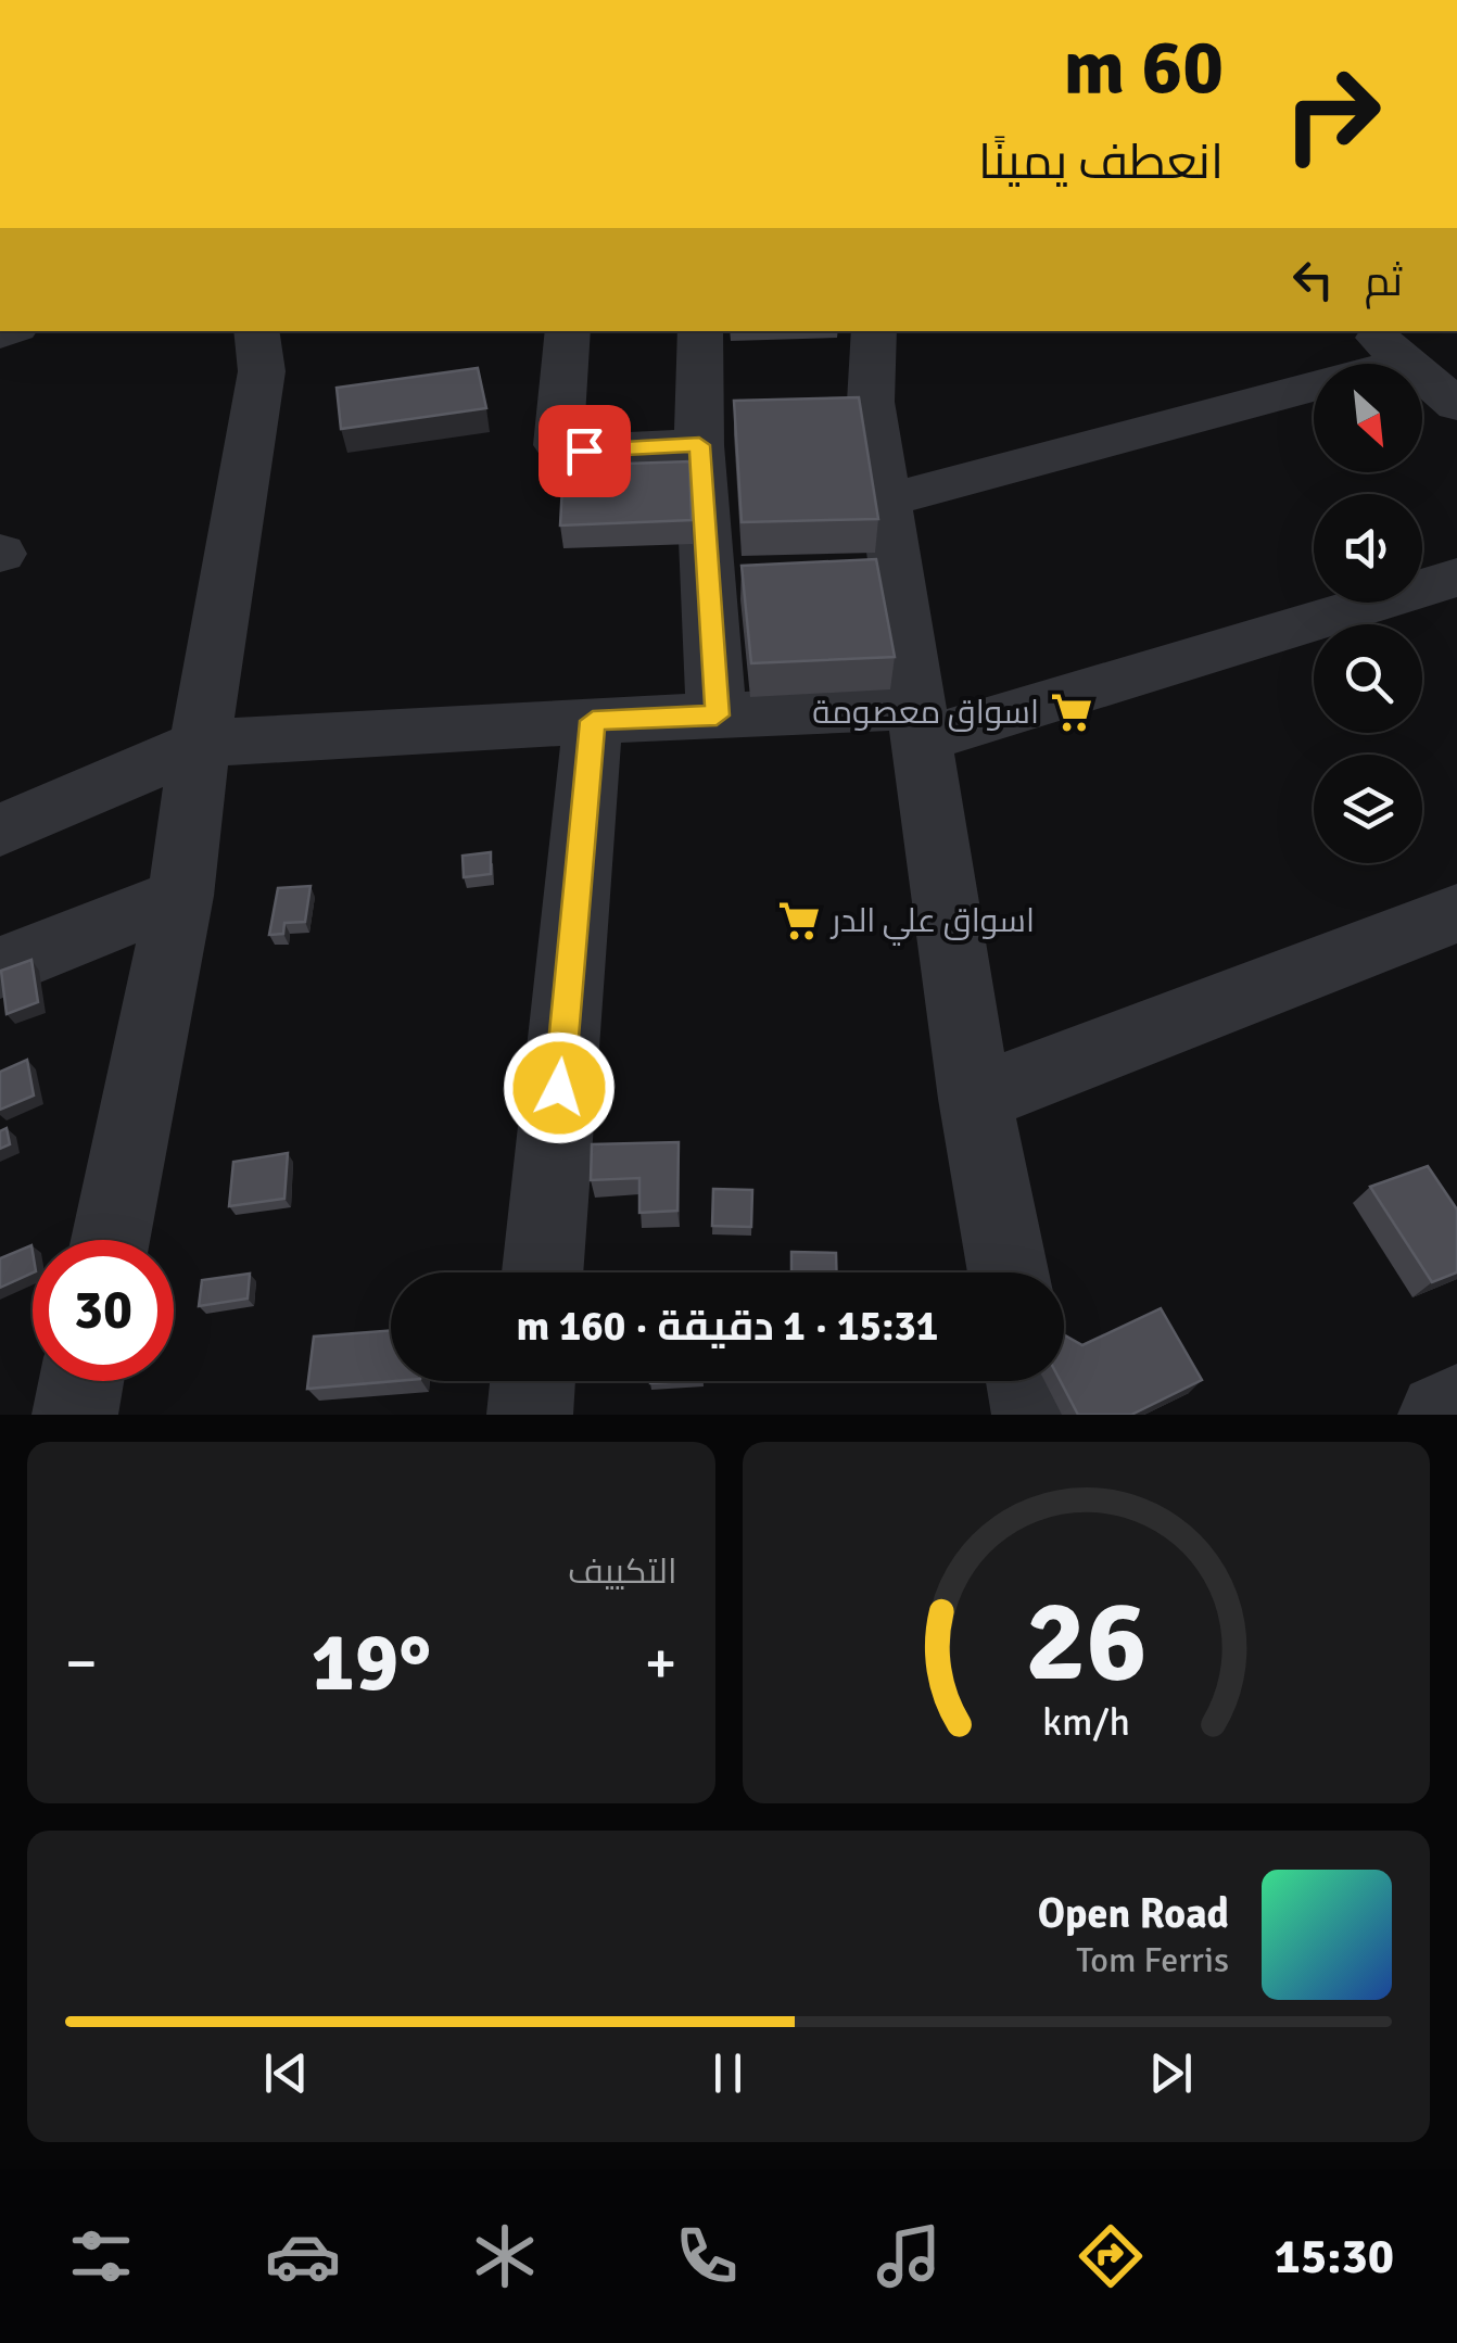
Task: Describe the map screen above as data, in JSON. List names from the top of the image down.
{
  "places": {
    "supermarket": ["اسواق معصومة", "اسواق علي الدر"]
  },
  "north": "bottom right",
  "page": {
    "turn": ["60 m", "انعطف يمينًا"],
    "then": "ثم",
    "limit": "30",
    "trip": "15:31 · 1 دقيقة · 160 m",
    "tile": "التكييف",
    "heat": ["−", "19°", "+"],
    "song": ["Open Road", "Tom Ferris"],
    "tabs": "15:30",
    "gauge": ["26", "km/h"]
  }
}
